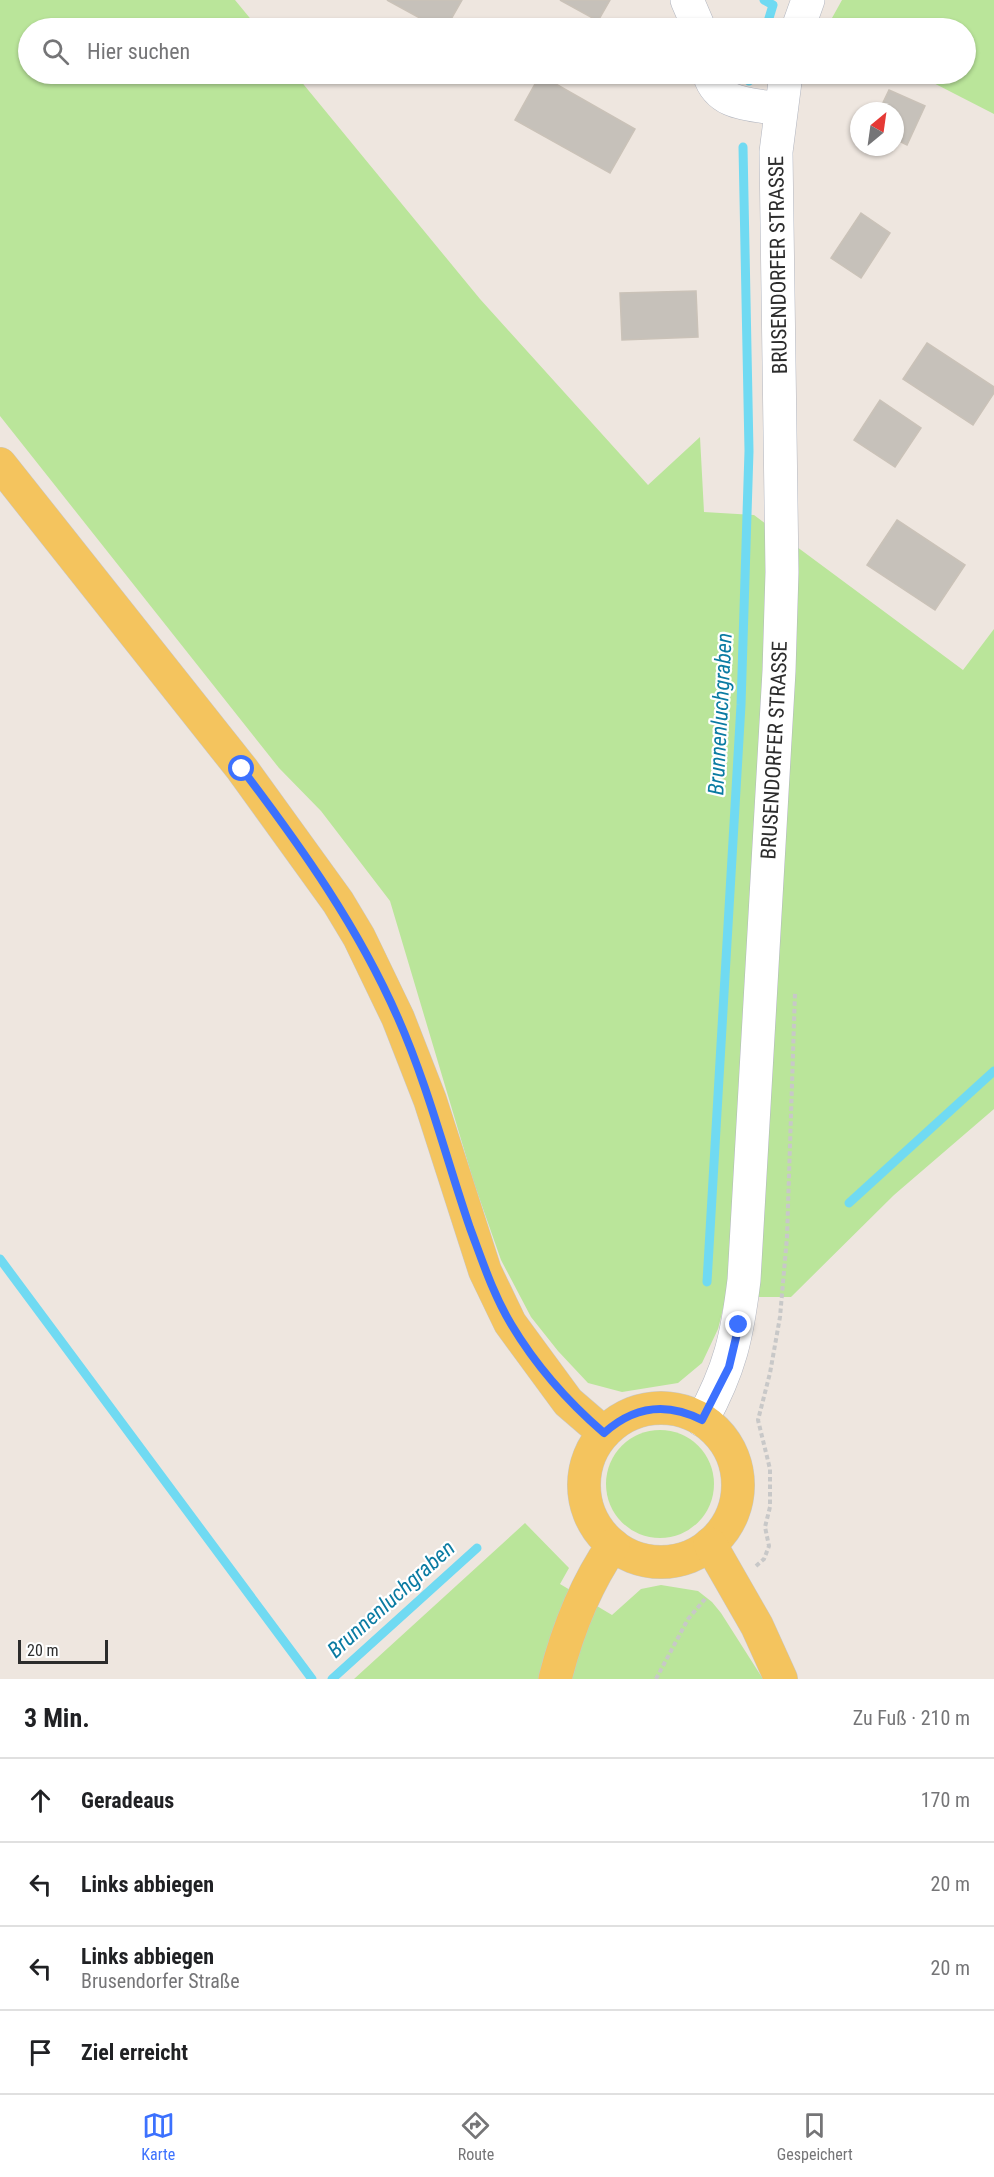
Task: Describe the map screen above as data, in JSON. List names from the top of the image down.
{
  "streets": {
    "street": ["BRUSENDORFER STRASSE"]
  },
  "water": ["Brunnenluchgraben"],
  "scale_bar": "20 m",
  "north": "top right",
  "page": {
    "search": "Hier suchen",
    "scale": "20 m",
    "heading": ["3 Min.", "Zu Fuß · 210 m"],
    "list": [
      ["Geradeaus", "170 m"],
      ["Links abbiegen", "20 m"],
      ["Links abbiegen", "Brusendorfer Straße", "20 m"],
      "Ziel erreicht"
    ],
    "nav": ["Karte", "Route", "Gespeichert"]
  }
}
